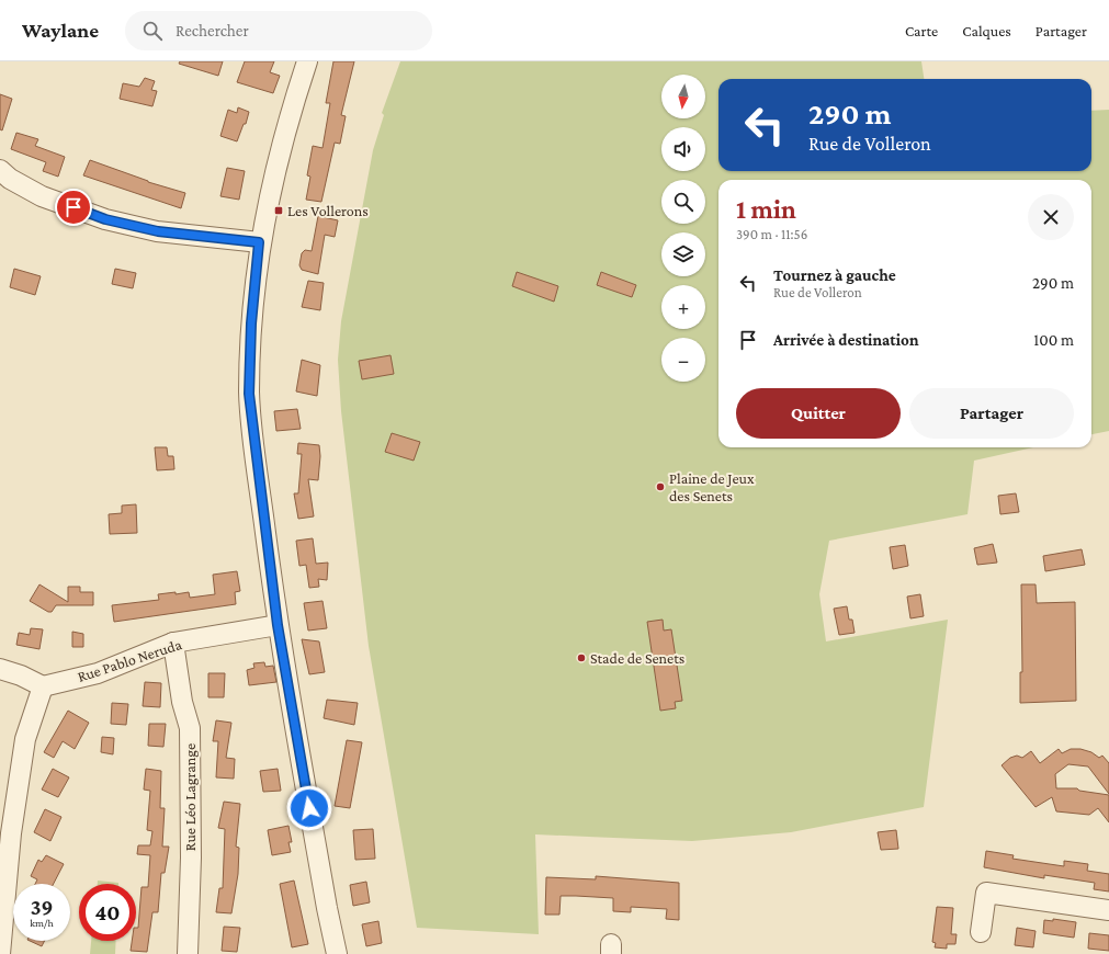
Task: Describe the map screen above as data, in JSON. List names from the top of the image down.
{
  "streets": {
    "street": ["Rue Pablo Neruda", "Rue Léo Lagrange"]
  },
  "crossings": [
    ["Rue Pablo Neruda", "Rue Léo Lagrange"]
  ],
  "places": {
    "transit": ["Les Vollerons"],
    "other": ["Plaine de Jeux des Senets", "Stade de Senets"]
  },
  "north": "bottom",
  "page": {
    "header": "Waylane",
    "search": "Rechercher",
    "nav": ["Carte", "Calques", "Partager"],
    "map_buttons": ["+", "−"],
    "turn": ["290 m", "Rue de Volleron"],
    "heading": ["1 min", "390 m · 11:56"],
    "list": [
      {
        "name": "Tournez à gauche",
        "note": "Rue de Volleron",
        "value": "290 m"
      },
      {
        "name": "Arrivée à destination",
        "value": "100 m"
      }
    ],
    "buttons": ["Quitter", "Partager"],
    "speed": "39 km/h",
    "limit": "40"
  }
}
